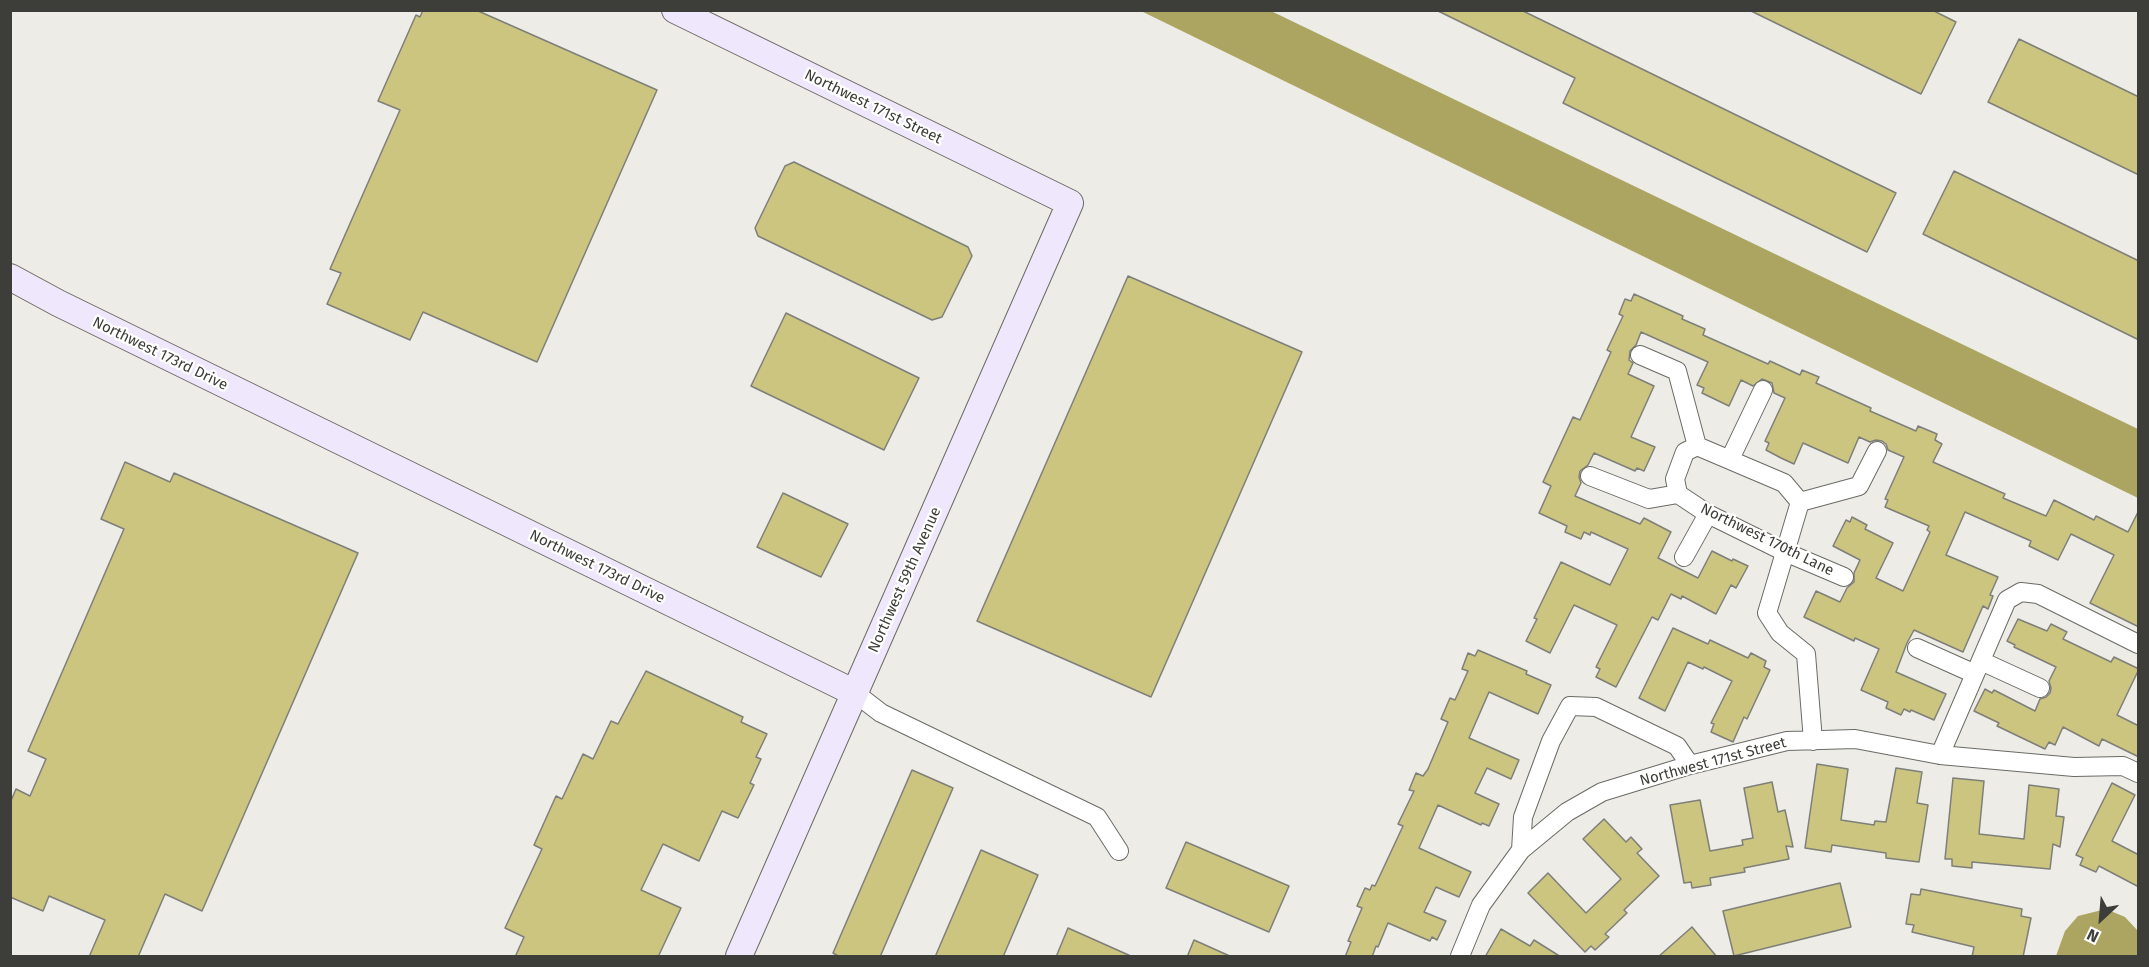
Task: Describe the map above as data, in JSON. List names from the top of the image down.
{
  "streets": {
    "street": [
      "Northwest 171st Street",
      "Northwest 173rd Drive",
      "Northwest 170th Lane",
      "Northwest 59th Avenue"
    ]
  },
  "crossings": [
    ["Northwest 171st Street", "Northwest 59th Avenue"],
    ["Northwest 173rd Drive", "Northwest 59th Avenue"]
  ],
  "north": "bottom left"
}
